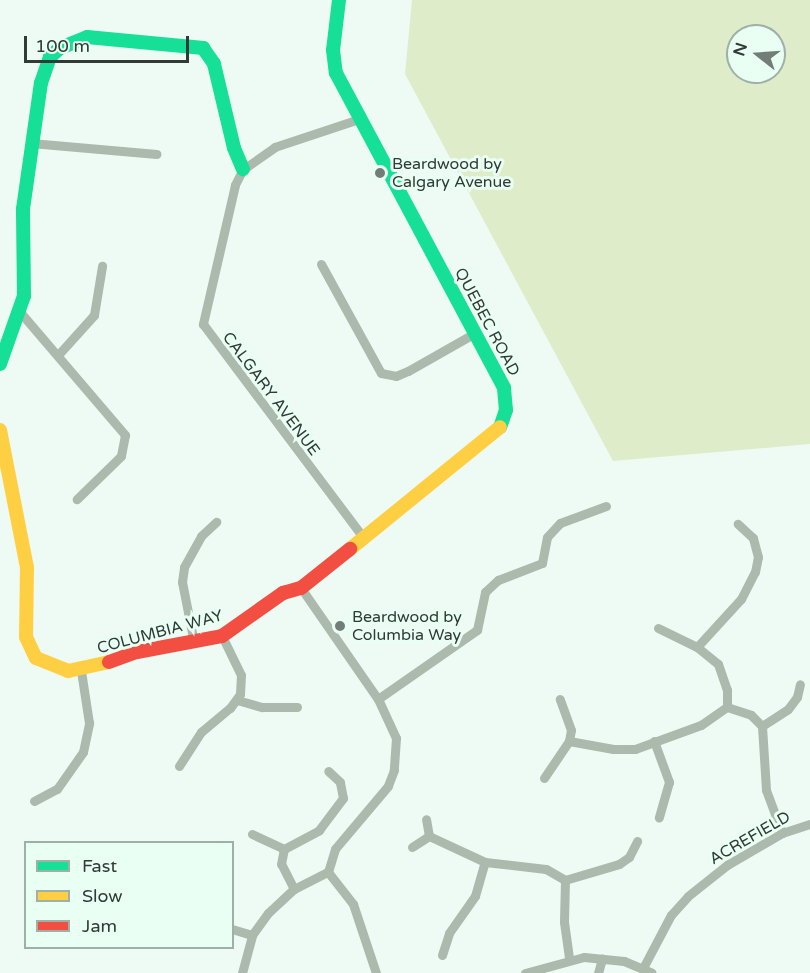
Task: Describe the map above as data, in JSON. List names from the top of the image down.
{
  "streets": {
    "street": [
      "QUEBEC ROAD",
      "CALGARY AVENUE",
      "COLUMBIA WAY",
      "ACREFIELD"
    ]
  },
  "crossings": [
    ["QUEBEC ROAD", "CALGARY AVENUE"],
    ["QUEBEC ROAD", "COLUMBIA WAY"]
  ],
  "places": ["Beardwood by Calgary Avenue", "Beardwood by Columbia Way"],
  "legend": ["Fast", "Slow", "Jam"],
  "scale_bar": "100 m",
  "north": "left"
}
